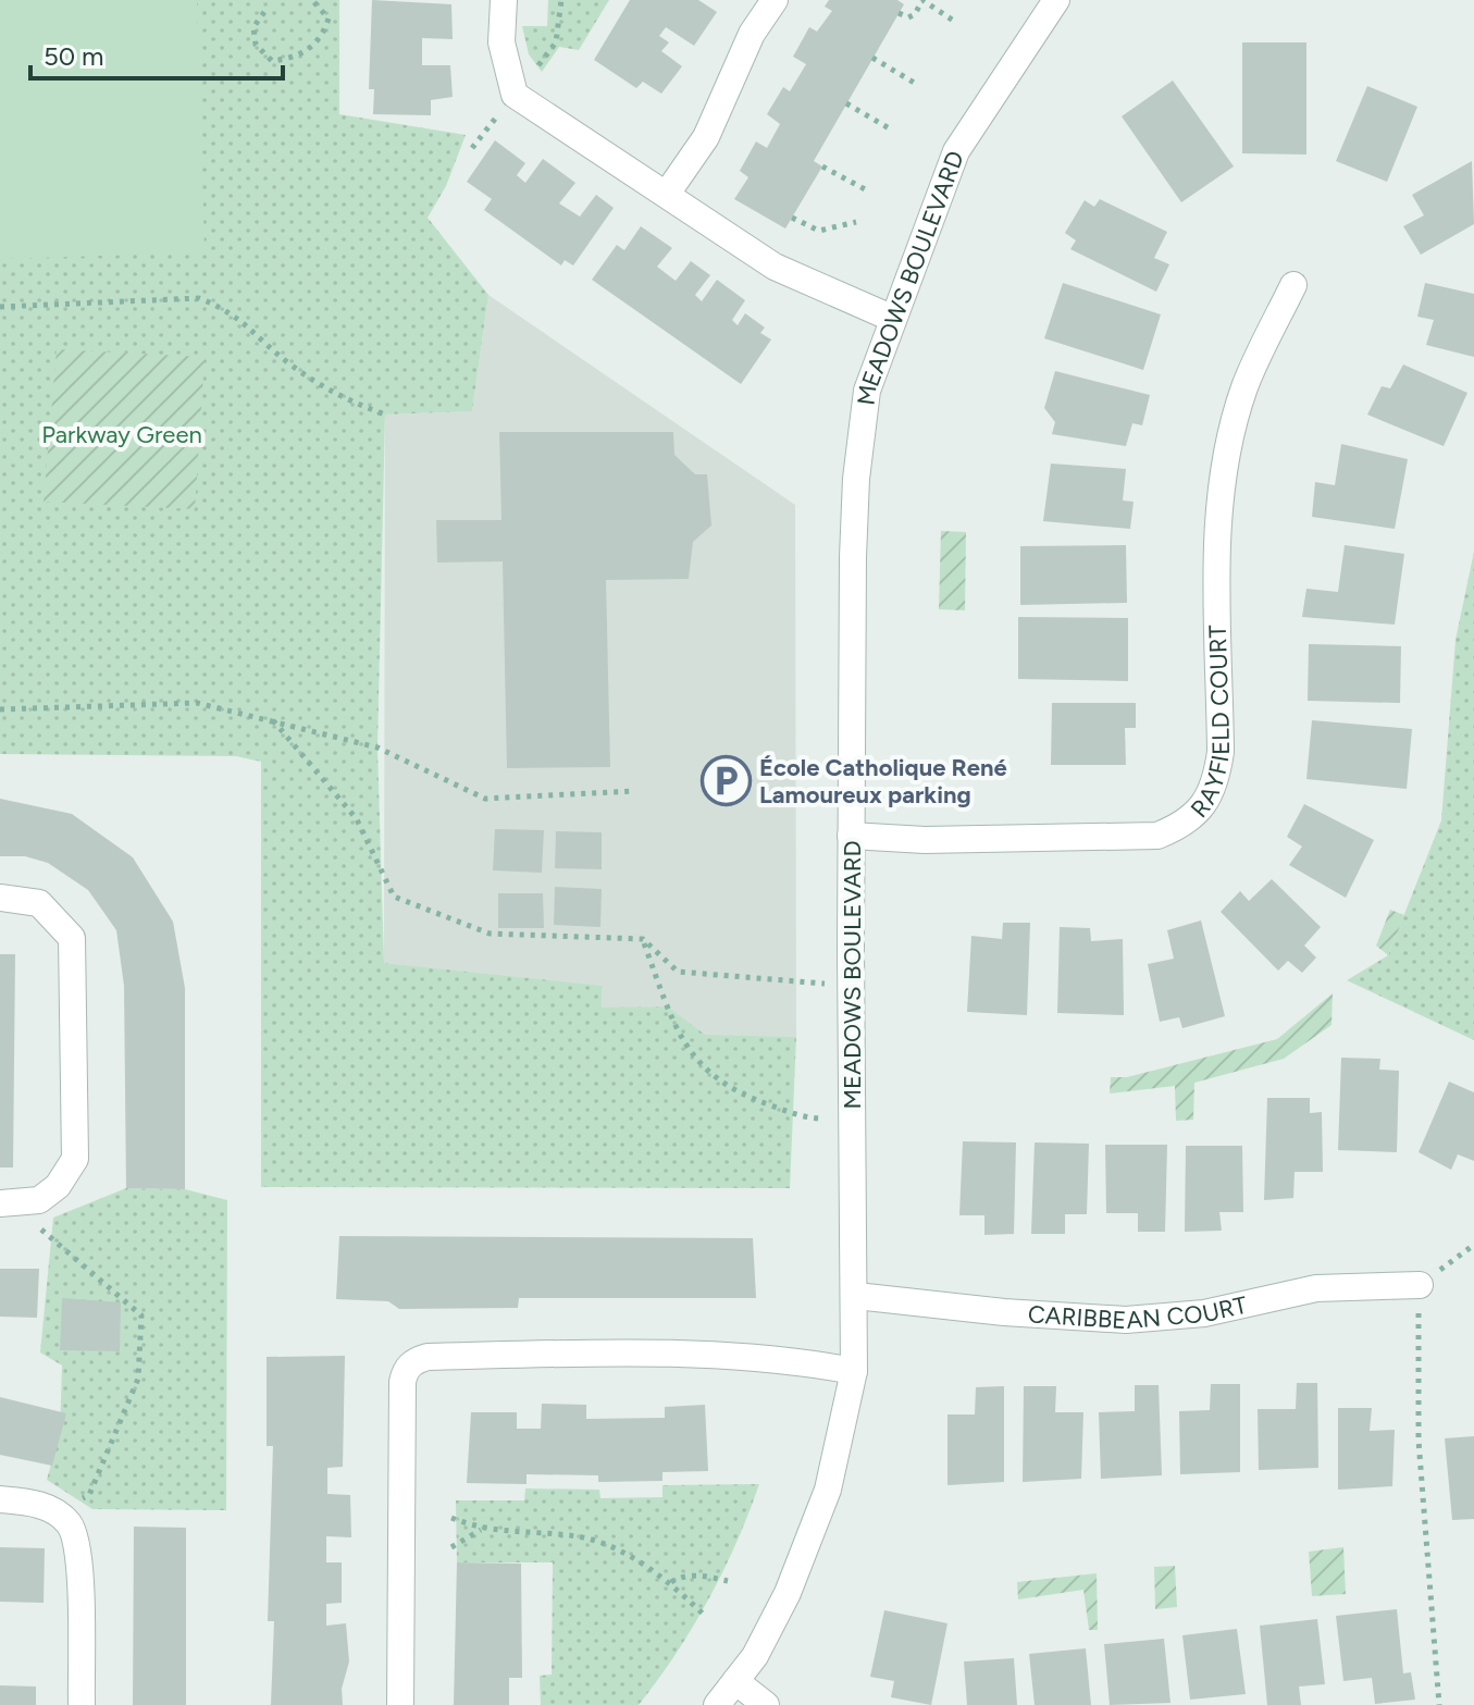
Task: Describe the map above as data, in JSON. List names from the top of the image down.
{
  "streets": {
    "street": ["MEADOWS BOULEVARD", "RAYFIELD COURT", "CARIBBEAN COURT"]
  },
  "crossings": [
    ["MEADOWS BOULEVARD", "RAYFIELD COURT"],
    ["MEADOWS BOULEVARD", "CARIBBEAN COURT"]
  ],
  "parks": ["Parkway Green"],
  "places": {
    "parking": ["École Catholique René Lamoureux parking"]
  },
  "scale_bar": "50 m"
}
